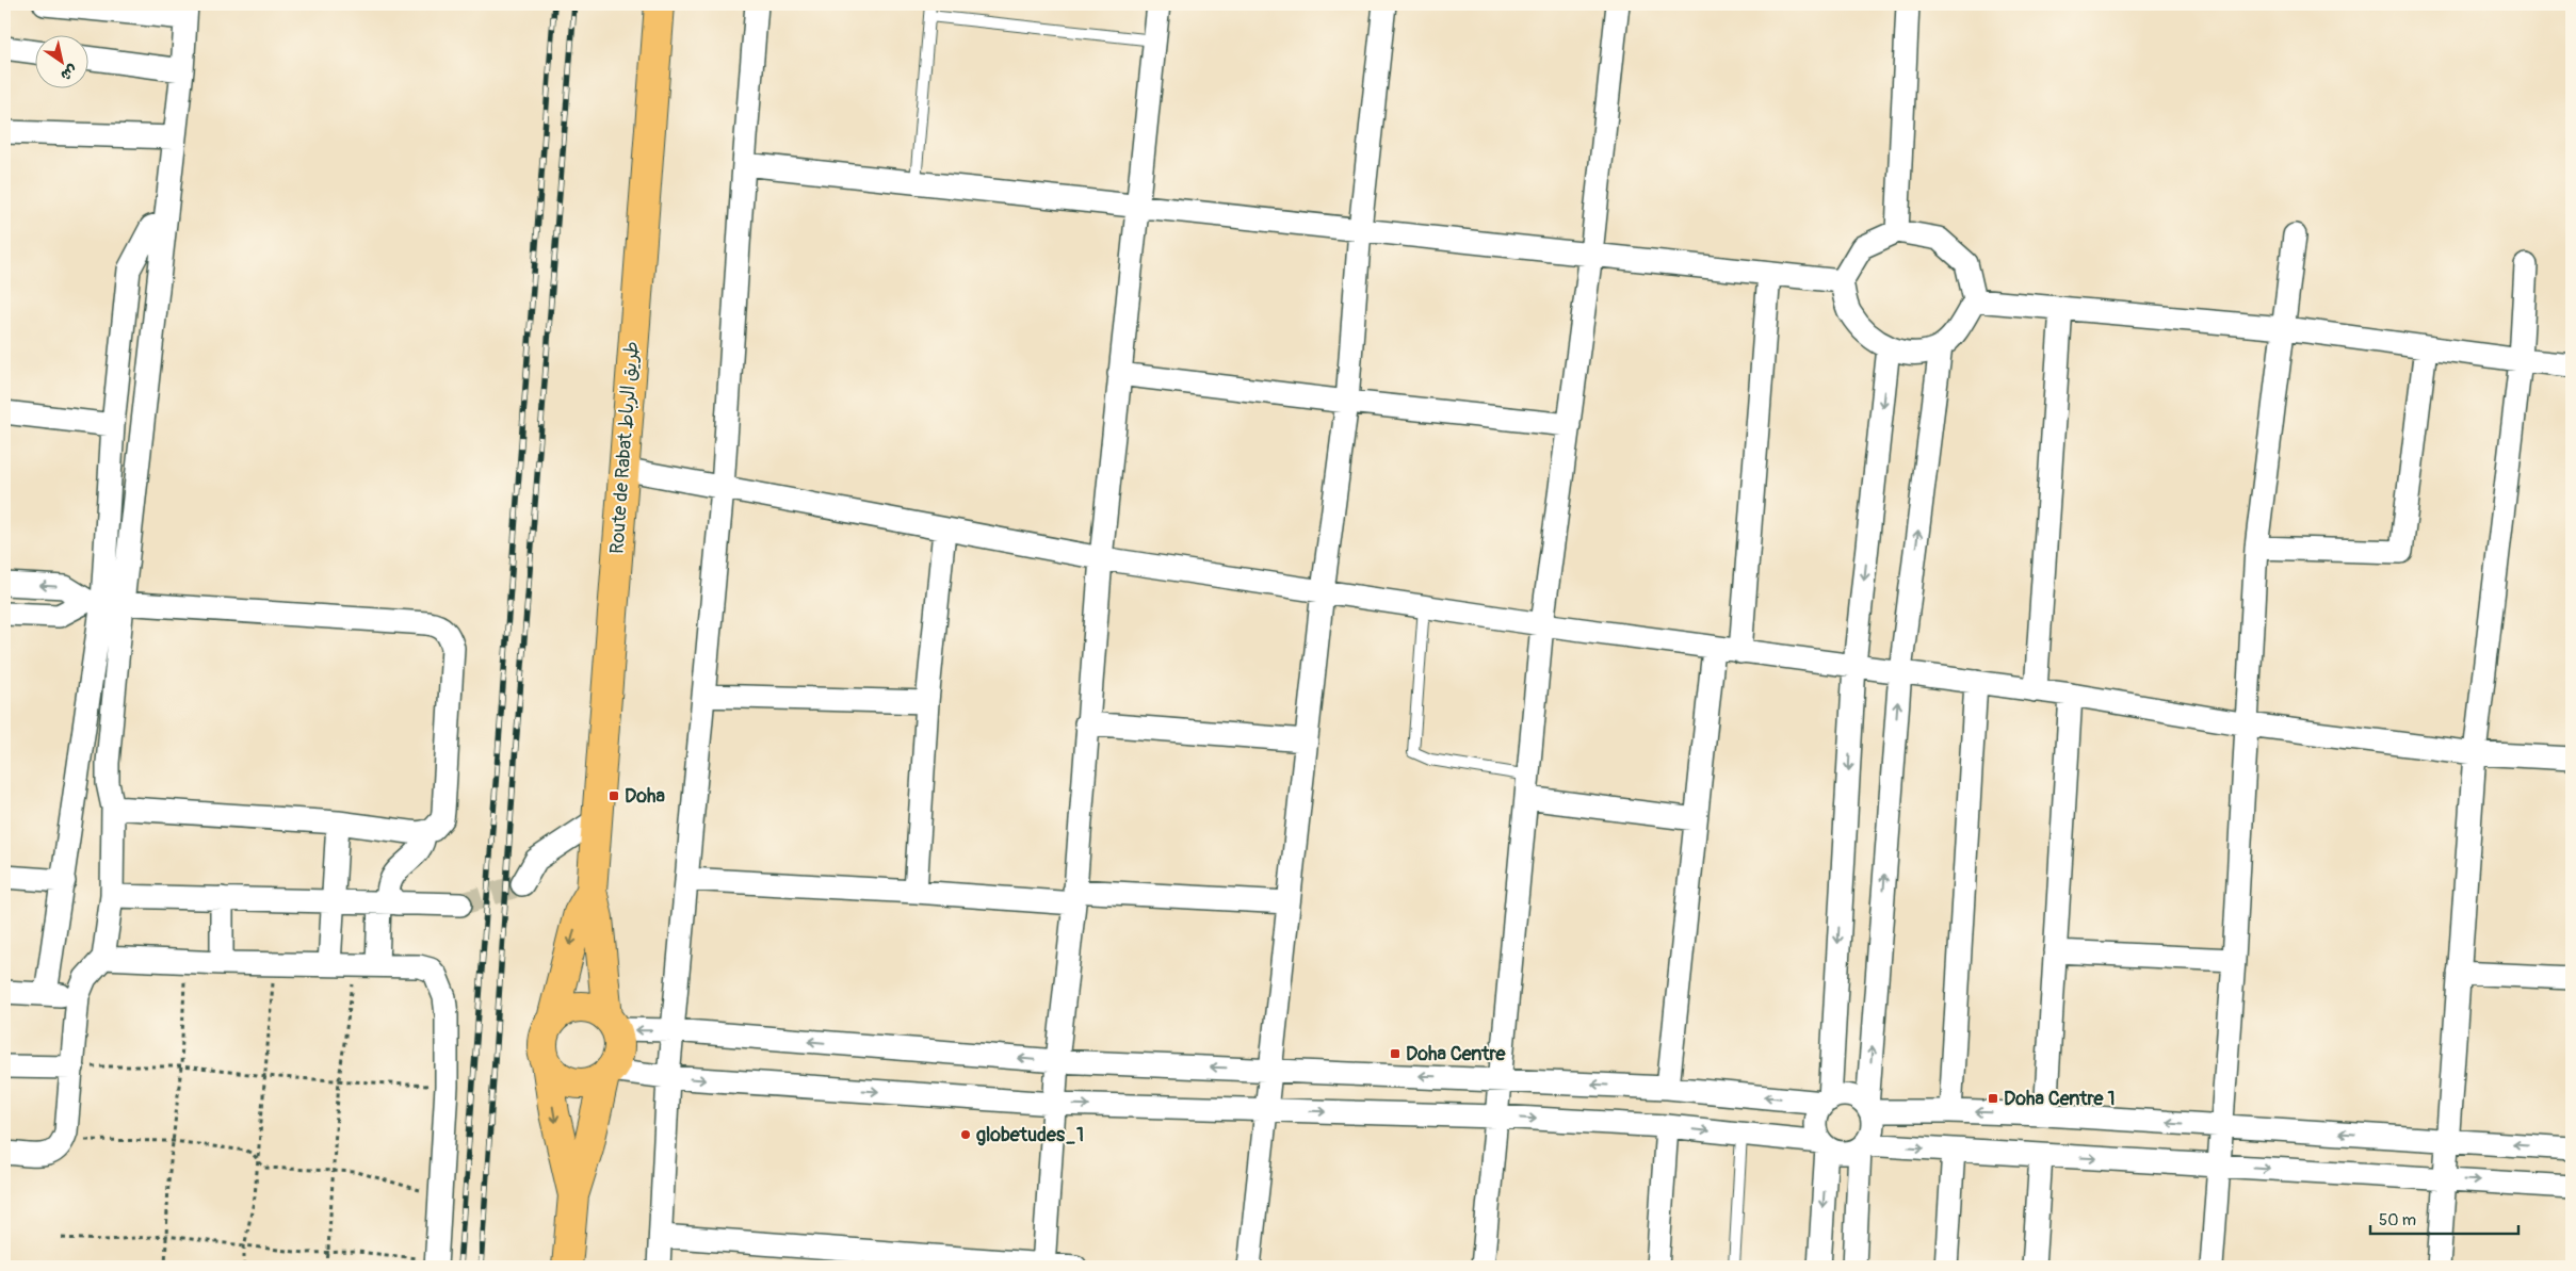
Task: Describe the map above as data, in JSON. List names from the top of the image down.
{
  "streets": {
    "main road": ["Route de Rabat طريق الرباط"]
  },
  "places": {
    "transit": ["Doha", "Doha Centre", "Doha Centre 1"],
    "other": ["globetudes_1"]
  },
  "scale_bar": "50 m",
  "north": "bottom right"
}
